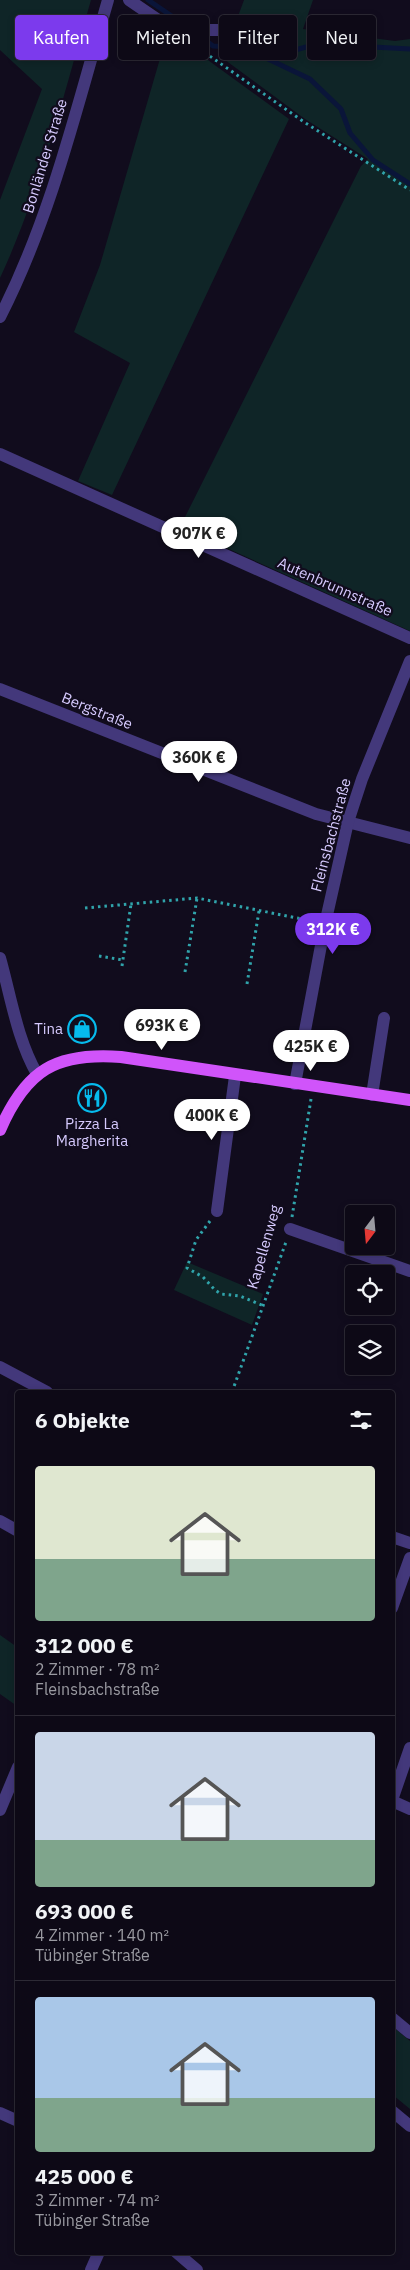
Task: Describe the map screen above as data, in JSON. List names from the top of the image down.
{
  "streets": {
    "street": [
      "Bonländer Straße",
      "Autenbrunnstraße",
      "Bergstraße",
      "Fleinsbachstraße"
    ],
    "path": ["Kapellenweg"]
  },
  "crossings": [
    ["Bergstraße", "Fleinsbachstraße"]
  ],
  "places": {
    "shop": ["Tina"],
    "restaurant": ["Pizza La Margherita"]
  },
  "north": "bottom",
  "page": {
    "chip": [
      "Kaufen",
      "Mieten",
      "Filter",
      "Neu"
    ],
    "price": [
      "907K €",
      "360K €",
      "312K €",
      "693K €",
      "425K €",
      "400K €"
    ],
    "heading": "6 Objekte",
    "list": [
      {
        "name": "312 000 €",
        "note": "2 Zimmer · 78 m² · Fleinsbachstraße"
      },
      {
        "name": "693 000 €",
        "note": "4 Zimmer · 140 m² · Tübinger Straße"
      },
      {
        "name": "425 000 €",
        "note": "3 Zimmer · 74 m² · Tübinger Straße"
      }
    ]
  }
}
